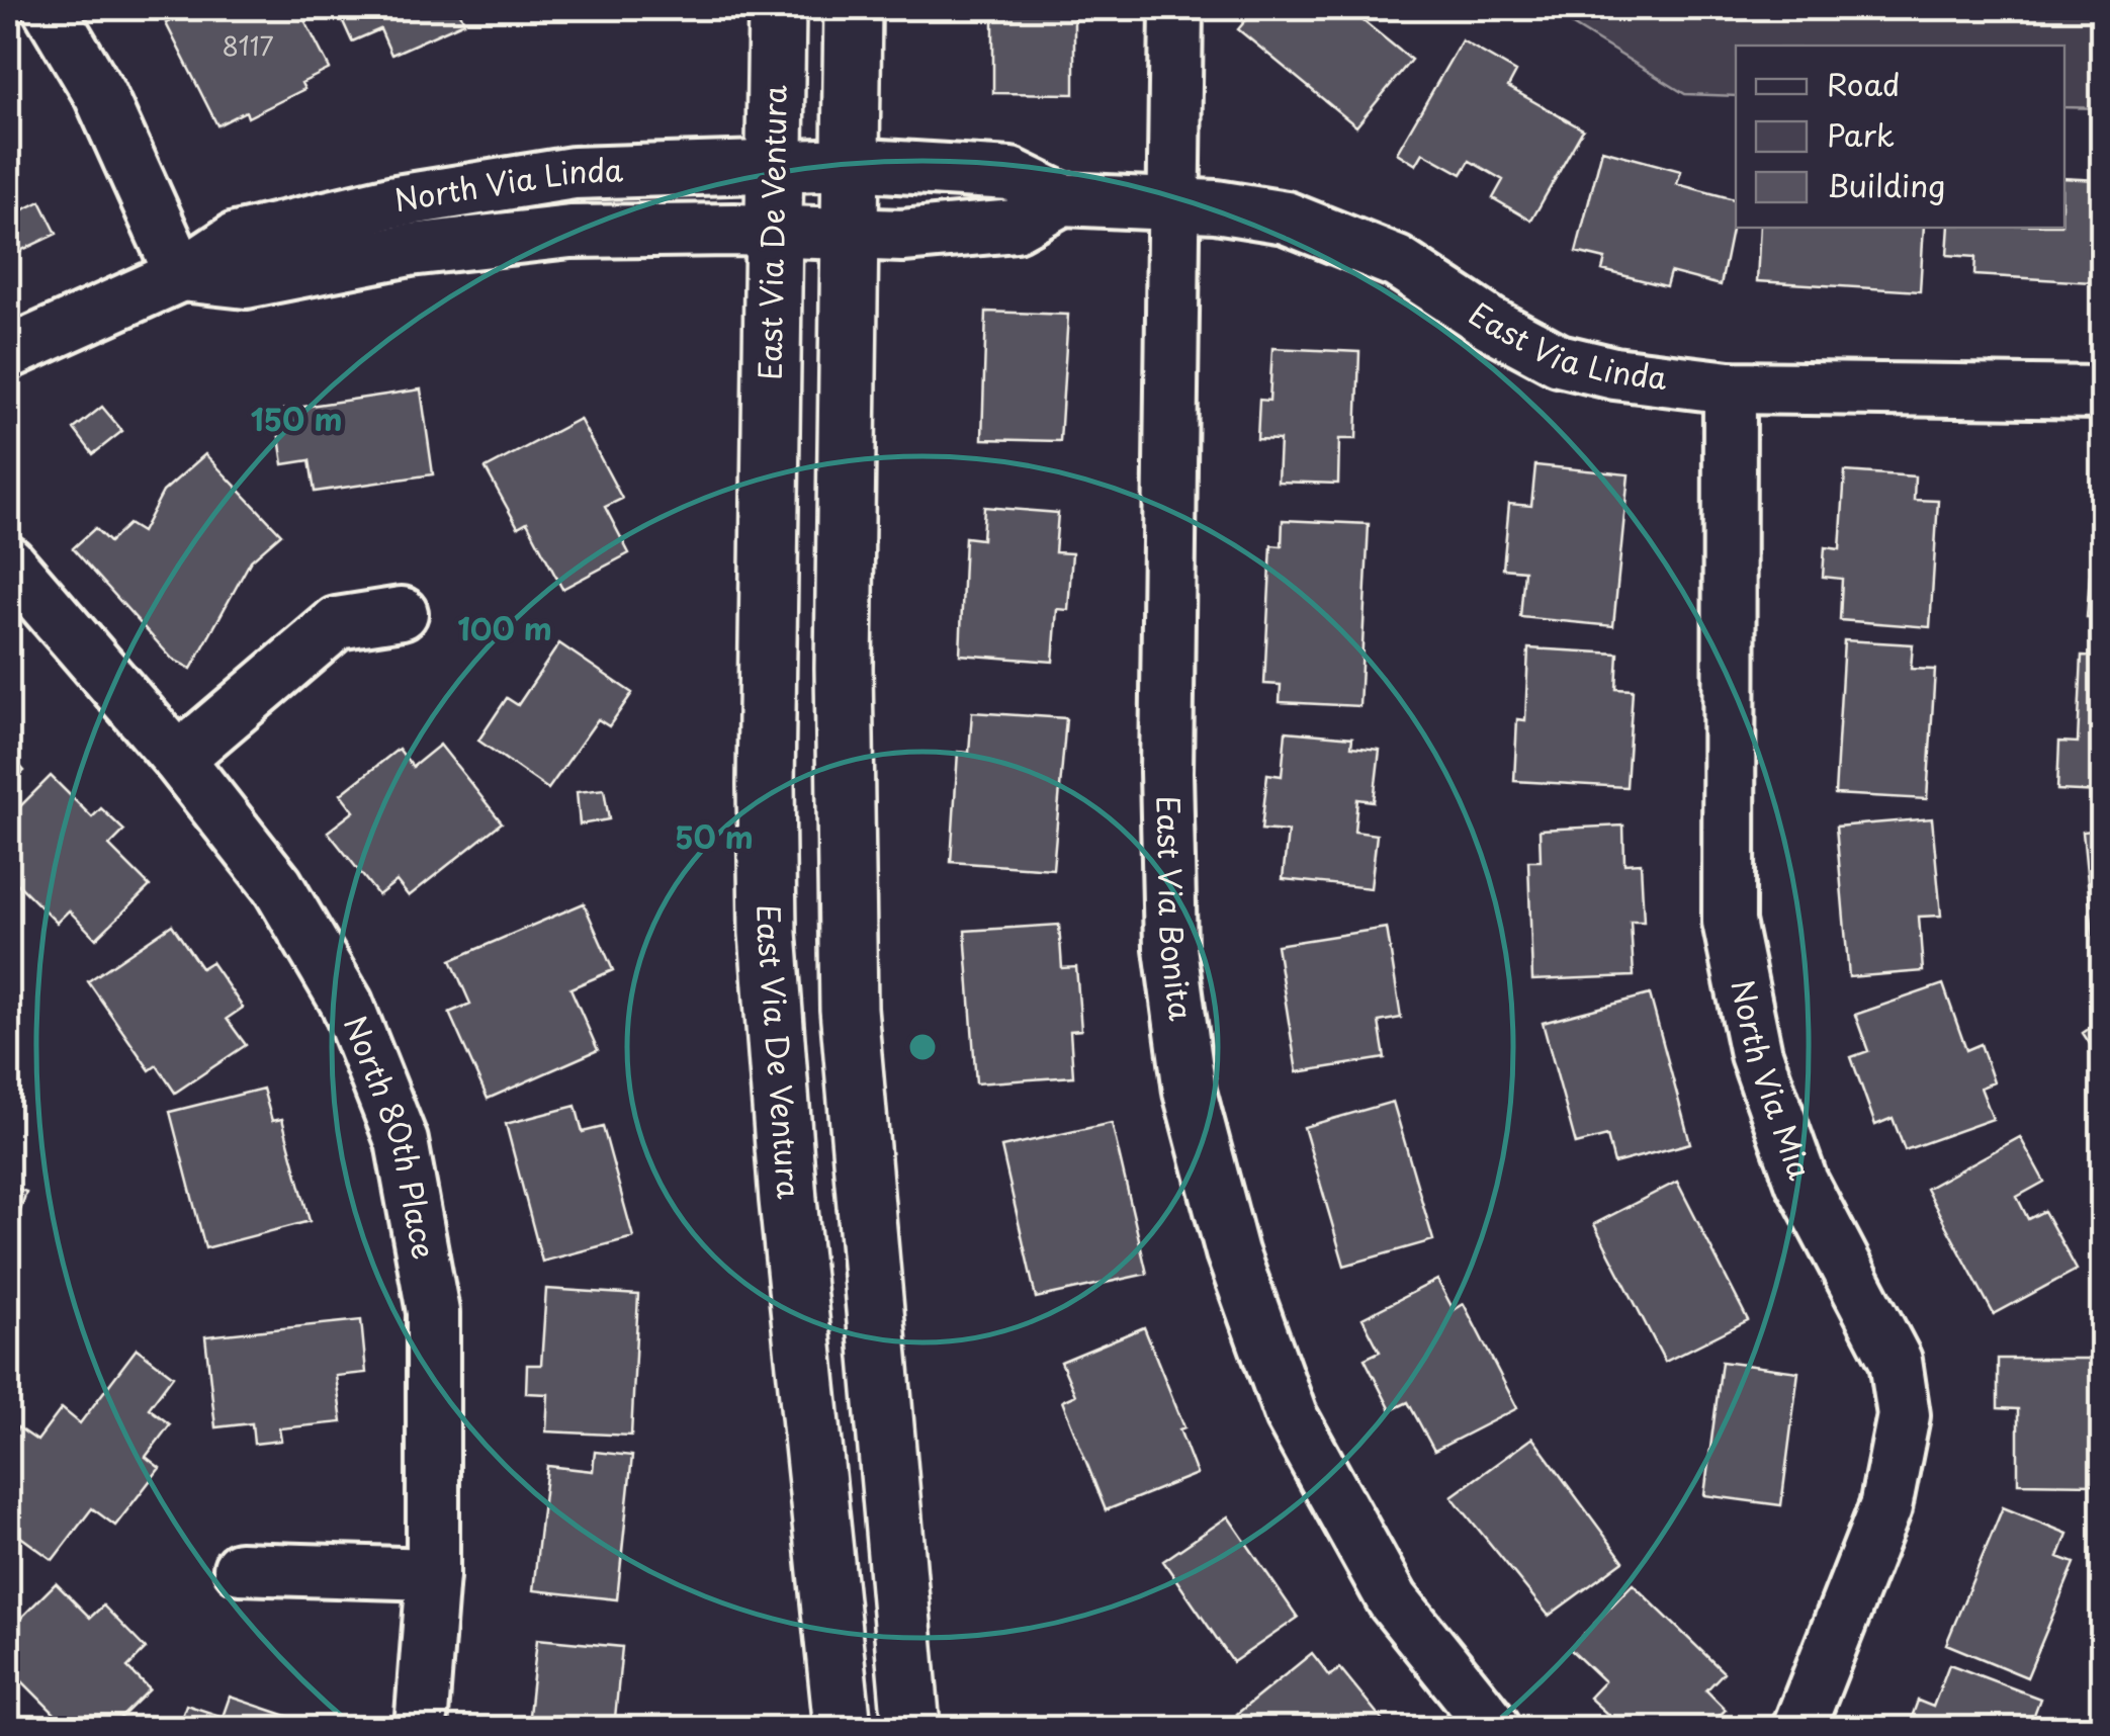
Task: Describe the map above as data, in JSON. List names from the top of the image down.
{
  "streets": {
    "main road": ["East Via De Ventura"],
    "street": [
      "North Via Linda",
      "East Via Linda",
      "East Via Bonita",
      "North Via Mia",
      "North 80th Place"
    ]
  },
  "crossings": [
    ["North Via Linda", "East Via De Ventura"],
    ["North Via Linda", "East Via Linda"],
    ["East Via Linda", "East Via Bonita"],
    ["East Via Linda", "North Via Mia"]
  ],
  "house_numbers": ["8117"],
  "legend": ["Road", "Park", "Building"],
  "rings": ["150 m", "100 m", "50 m"]
}
